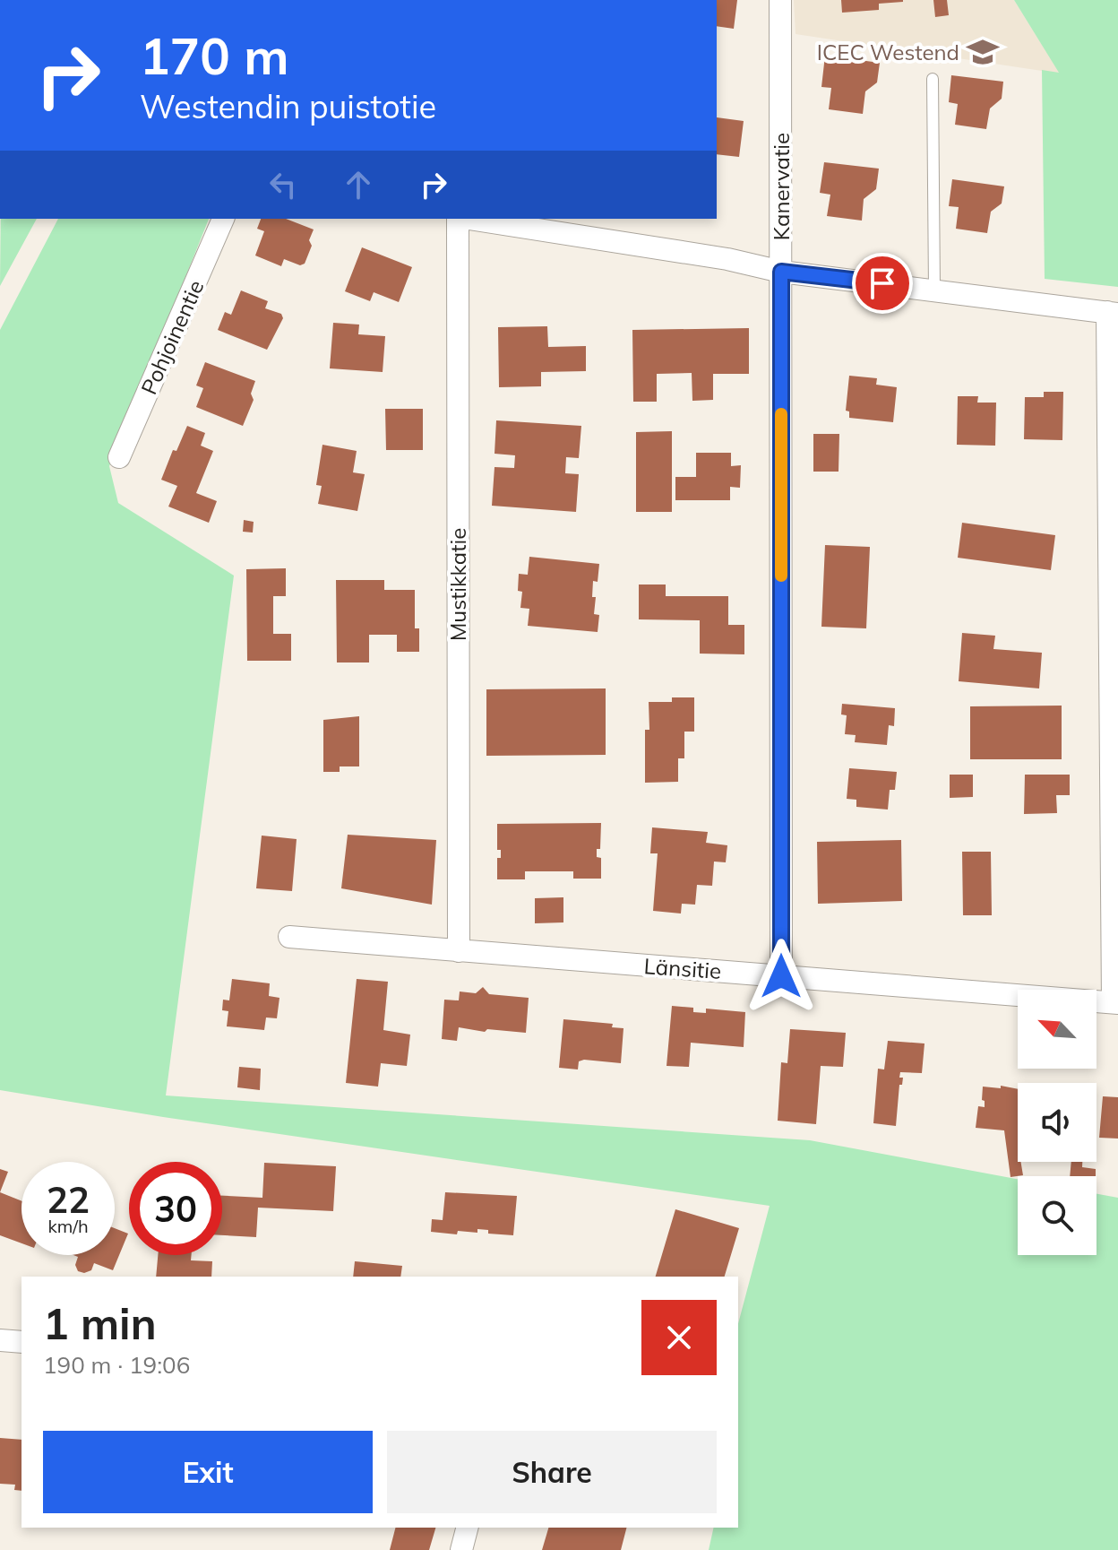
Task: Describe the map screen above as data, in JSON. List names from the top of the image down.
{
  "streets": {
    "street": [
      "Kanervatie",
      "Pohjoinentie",
      "Mustikkatie",
      "Länsitie"
    ]
  },
  "crossings": [
    ["Kanervatie", "Länsitie"],
    ["Mustikkatie", "Länsitie"]
  ],
  "places": {
    "school or university": ["ICEC Westend"]
  },
  "north": "top left",
  "page": {
    "turn": ["170 m", "Westendin puistotie"],
    "speed": "22 km/h",
    "limit": "30",
    "heading": ["1 min", "190 m · 19:06"],
    "buttons": ["Exit", "Share"]
  }
}
